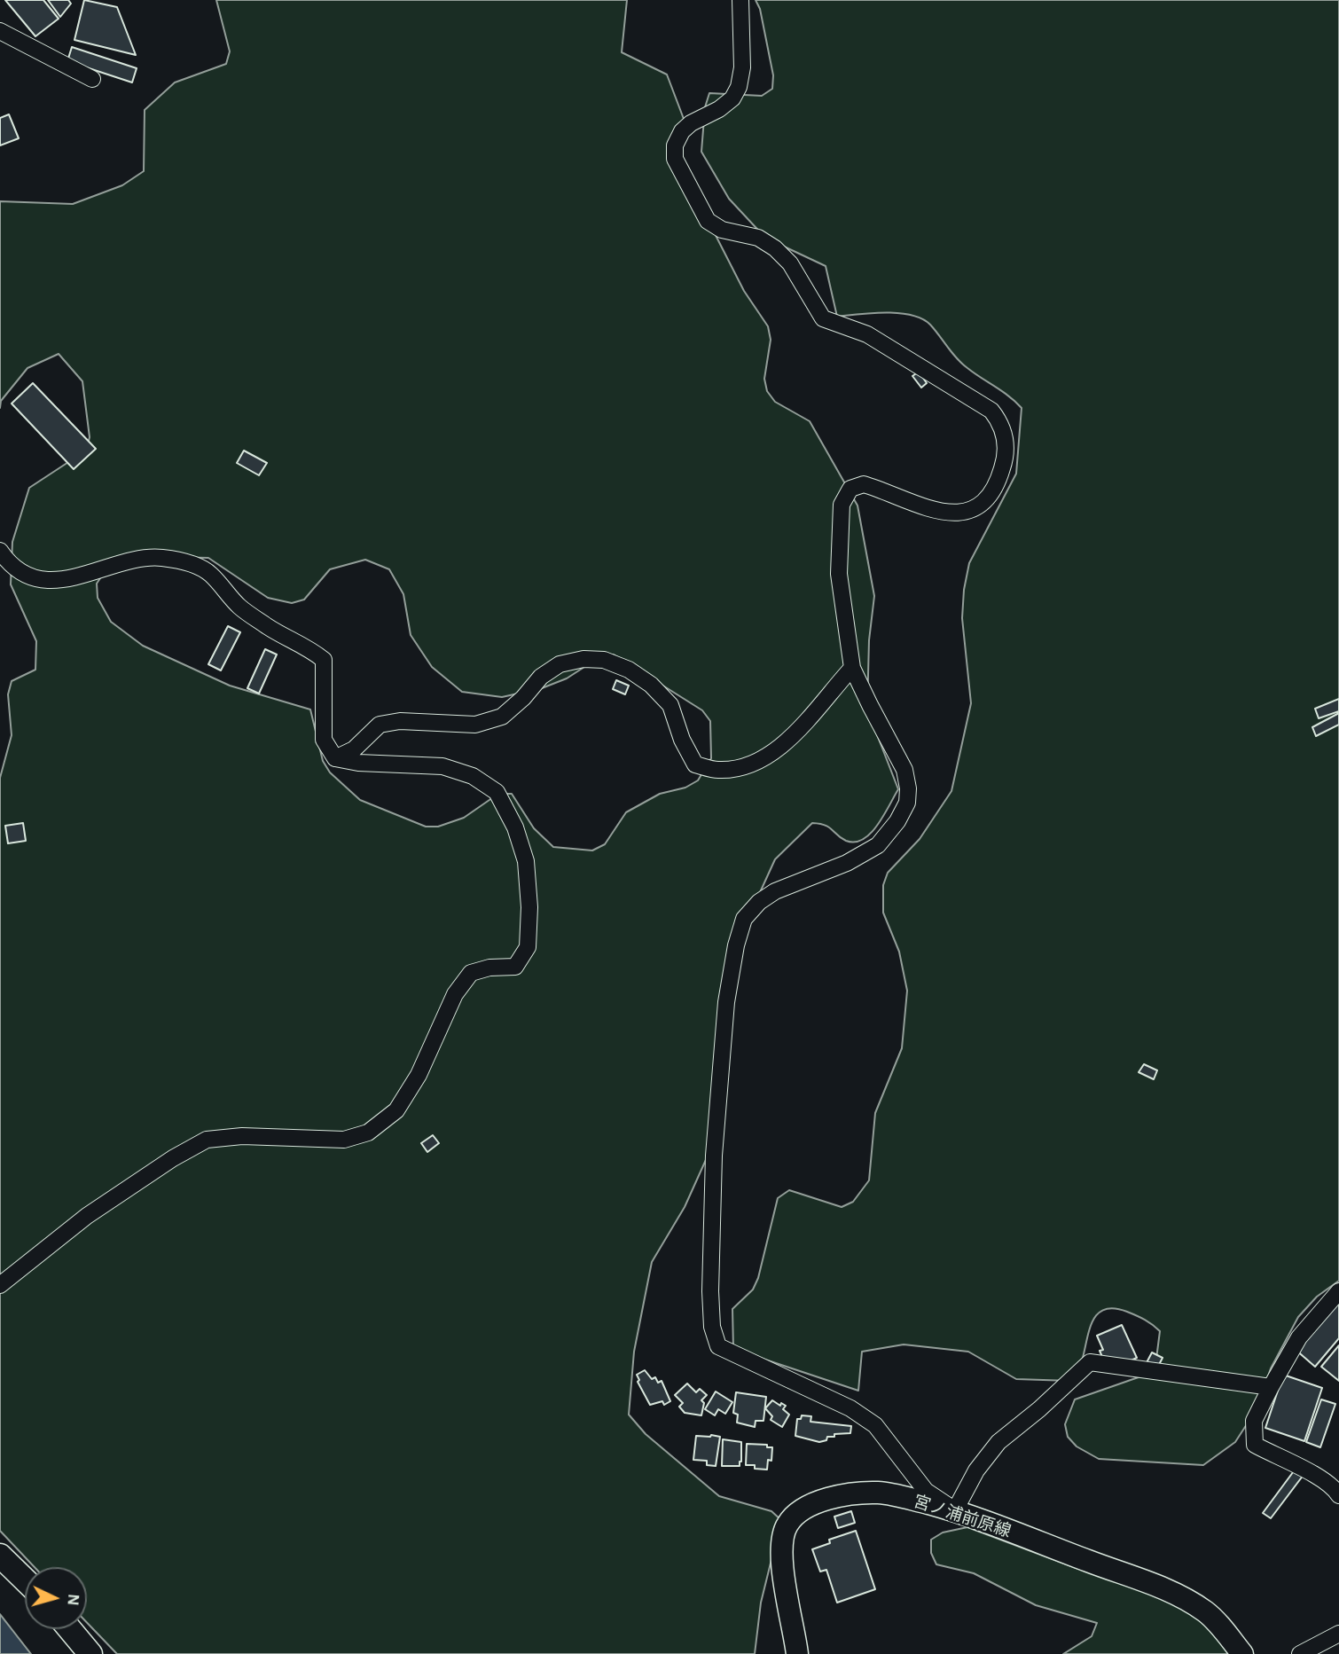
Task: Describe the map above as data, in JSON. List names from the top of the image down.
{
  "streets": {
    "main road": ["宮ノ浦前原線"]
  },
  "north": "right"
}
